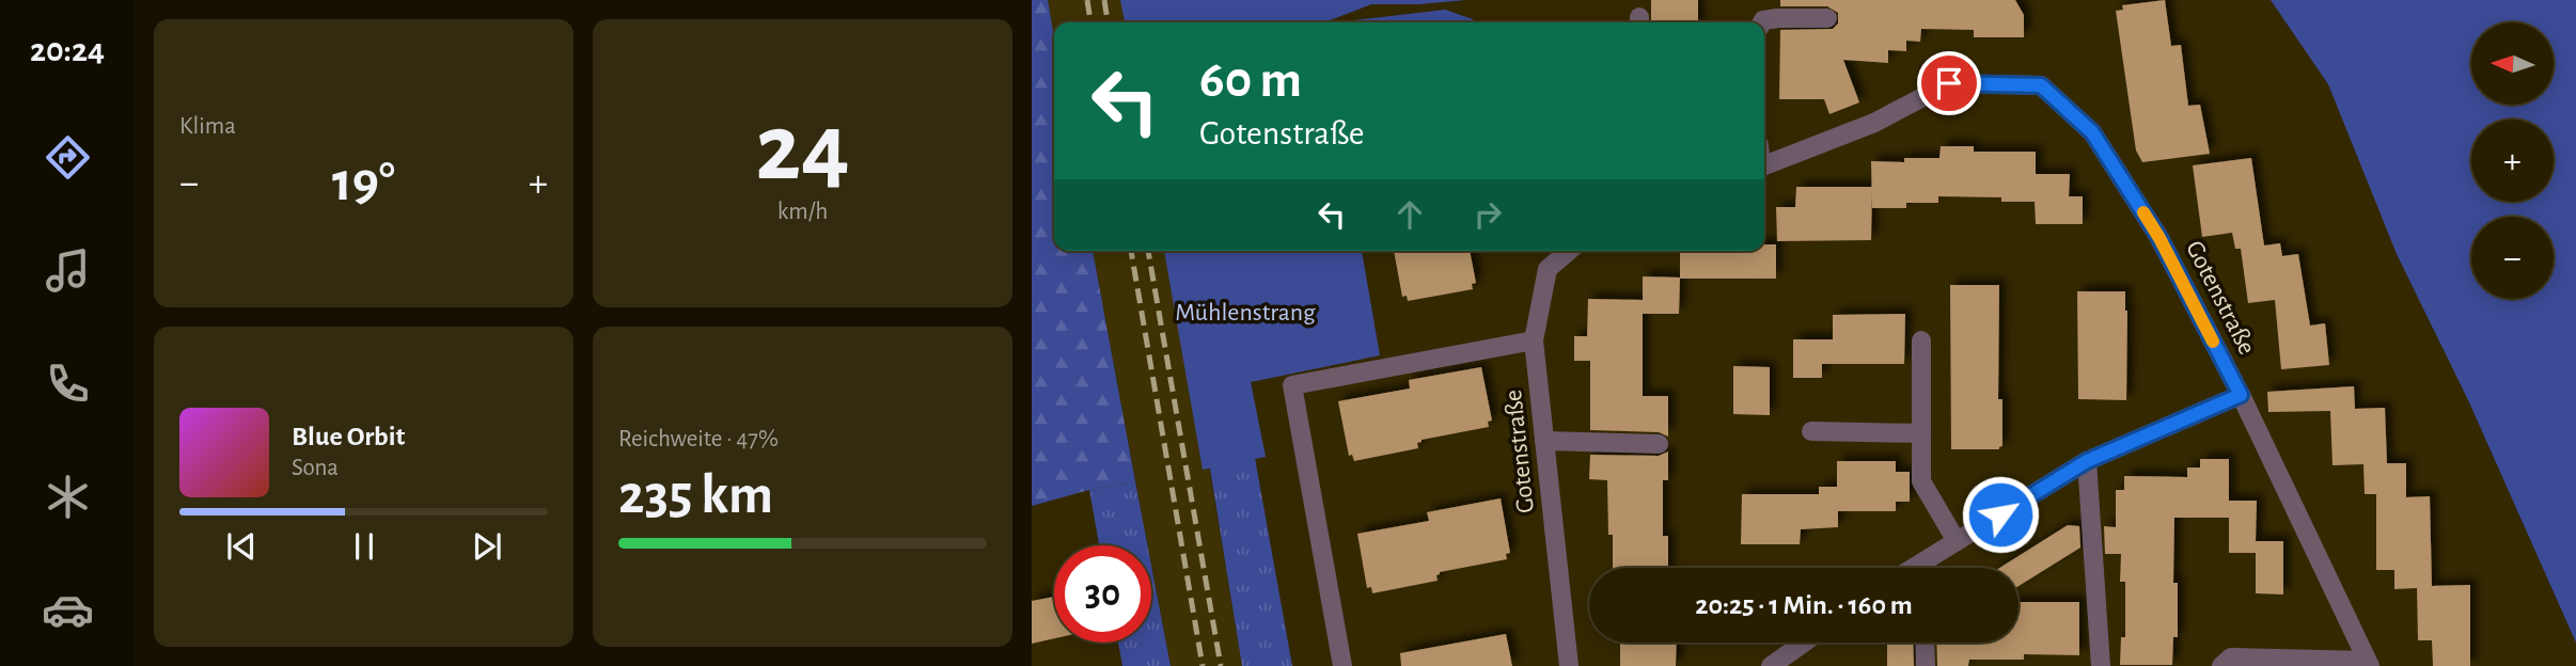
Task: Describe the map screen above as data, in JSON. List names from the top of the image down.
{
  "streets": {
    "street": ["Gotenstraße"]
  },
  "parks": ["Mühlenstrang"],
  "north": "left",
  "page": {
    "tabs": "20:24",
    "tile": [
      "Klima",
      ["24", "km/h"],
      ["Reichweite · 47%", "235 km"]
    ],
    "map_buttons": ["+", "−"],
    "turn": ["60 m", "Gotenstraße"],
    "heat": ["−", "19°", "+"],
    "song": ["Blue Orbit", "Sona"],
    "limit": "30",
    "trip": "20:25 · 1 Min. · 160 m"
  }
}
